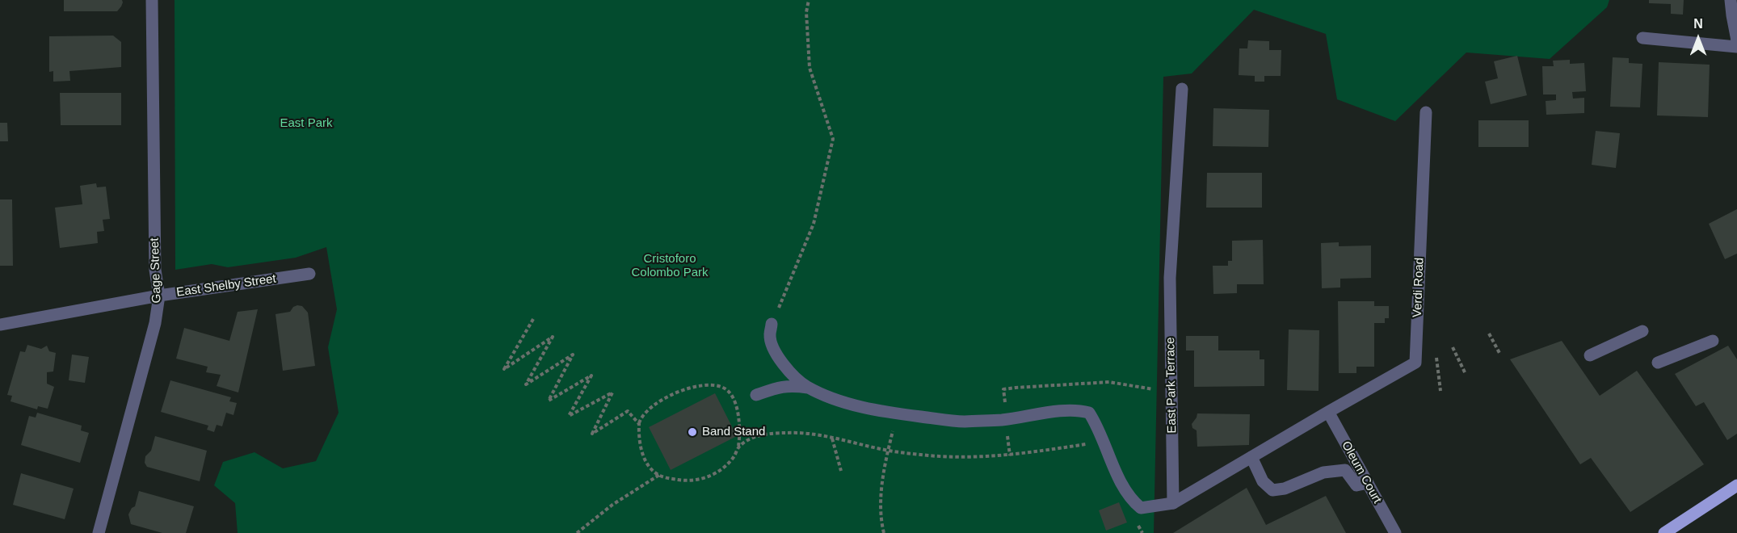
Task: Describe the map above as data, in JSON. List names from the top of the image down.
{
  "streets": {
    "street": [
      "Gage Street",
      "East Shelby Street",
      "Verdi Road",
      "East Park Terrace",
      "Oleum Court"
    ]
  },
  "crossings": [
    ["Gage Street", "East Shelby Street"],
    ["Verdi Road", "Oleum Court"]
  ],
  "parks": ["East Park", "Cristoforo Colombo Park"],
  "places": ["Band Stand"],
  "north": "top"
}
